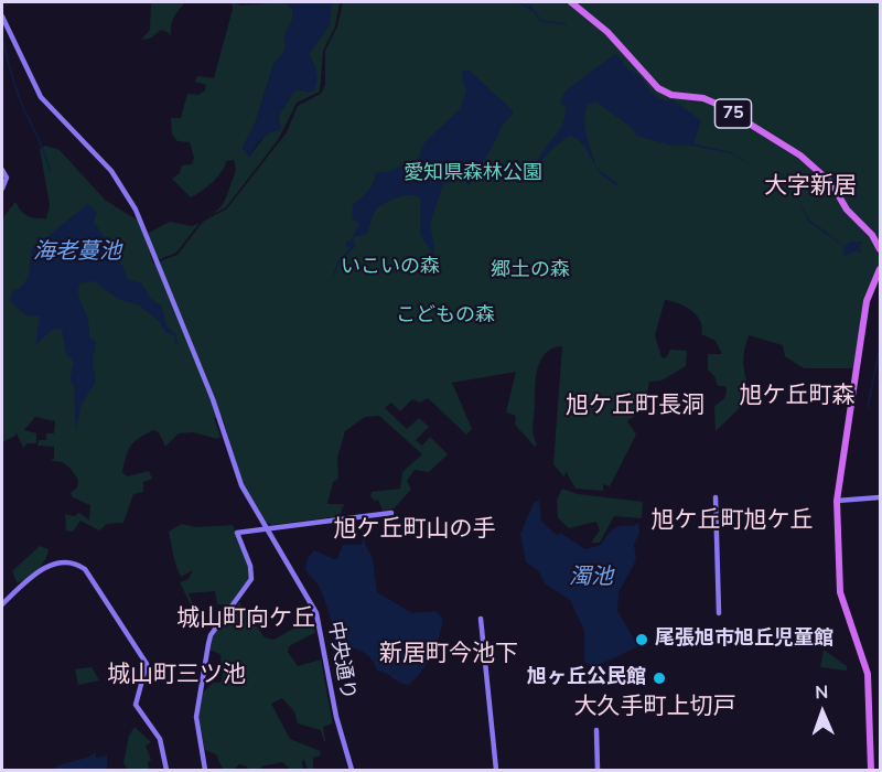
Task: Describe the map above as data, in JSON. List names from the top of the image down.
{
  "streets": {
    "main road": ["75"],
    "street": ["中央通り"]
  },
  "districts": [
    "大字新居",
    "旭ケ丘町森",
    "旭ケ丘町長洞",
    "旭ケ丘町旭ケ丘",
    "旭ケ丘町山の手",
    "城山町向ケ丘",
    "新居町今池下",
    "城山町三ツ池",
    "大久手町上切戸"
  ],
  "water": ["海老蔓池", "濁池"],
  "parks": [
    "愛知県森林公園",
    "いこいの森",
    "郷土の森",
    "こどもの森"
  ],
  "places": ["尾張旭市旭丘児童館", "旭ヶ丘公民館"],
  "north": "top"
}
